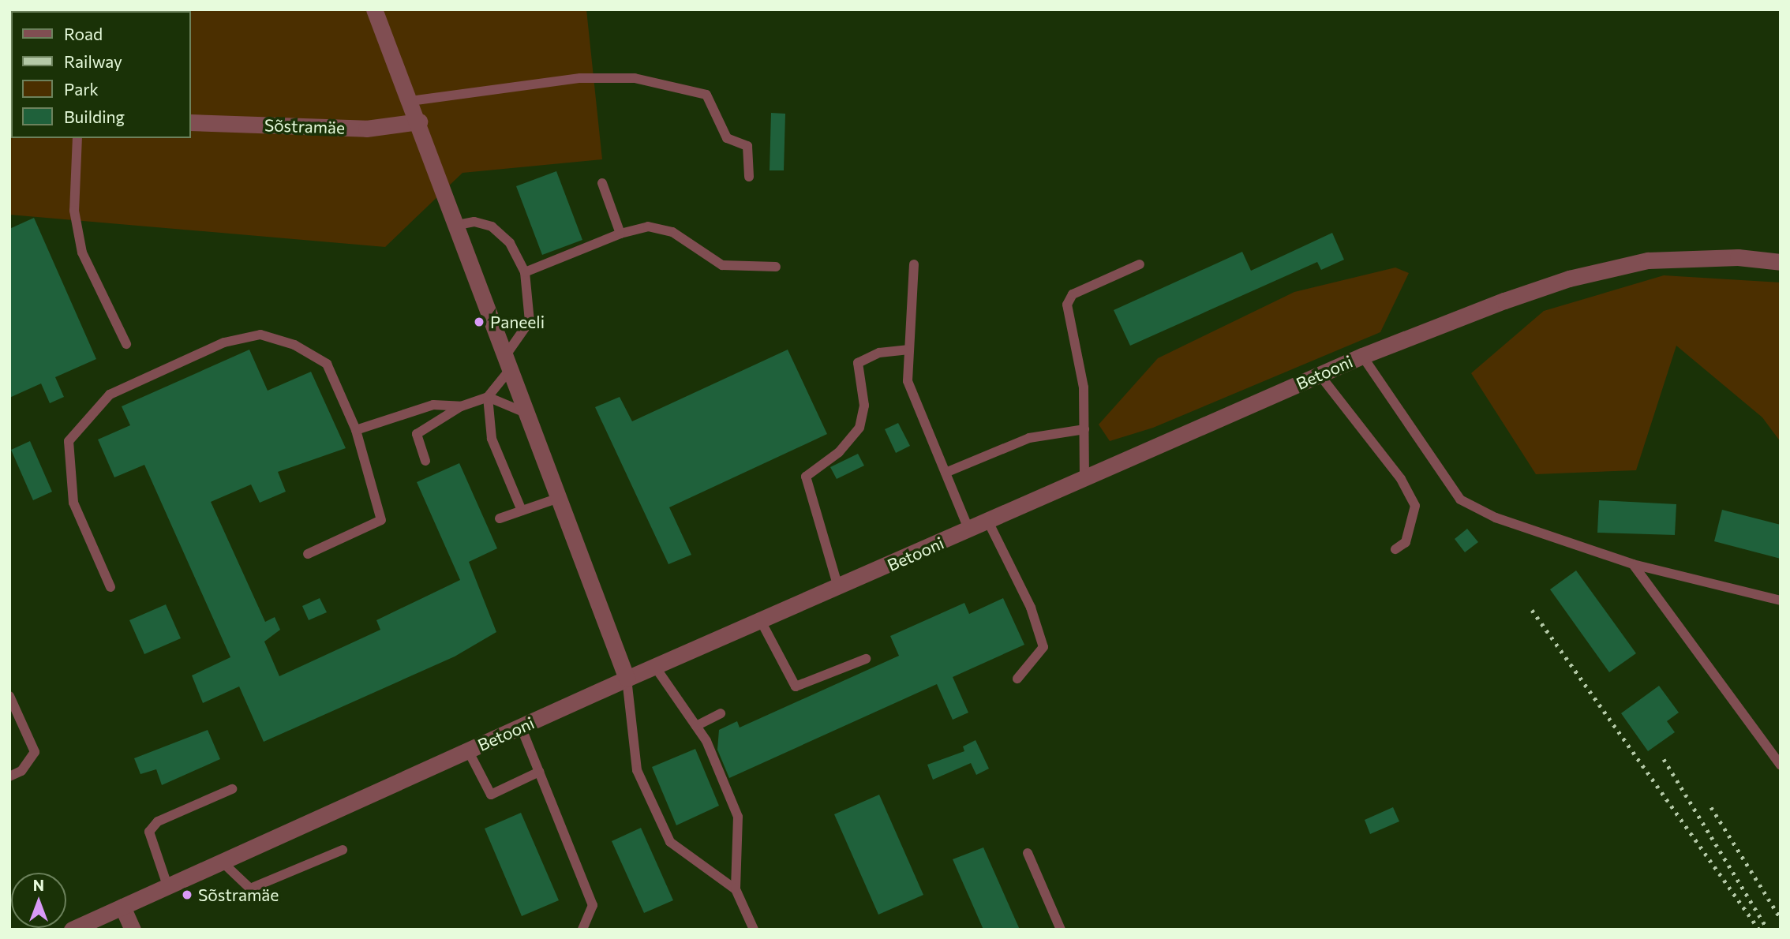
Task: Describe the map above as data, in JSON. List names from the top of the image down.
{
  "streets": {
    "street": ["Sõstramäe", "Betooni"]
  },
  "places": ["Paneeli", "Sõstramäe"],
  "legend": [
    "Road",
    "Railway",
    "Park",
    "Building"
  ],
  "north": "top"
}
